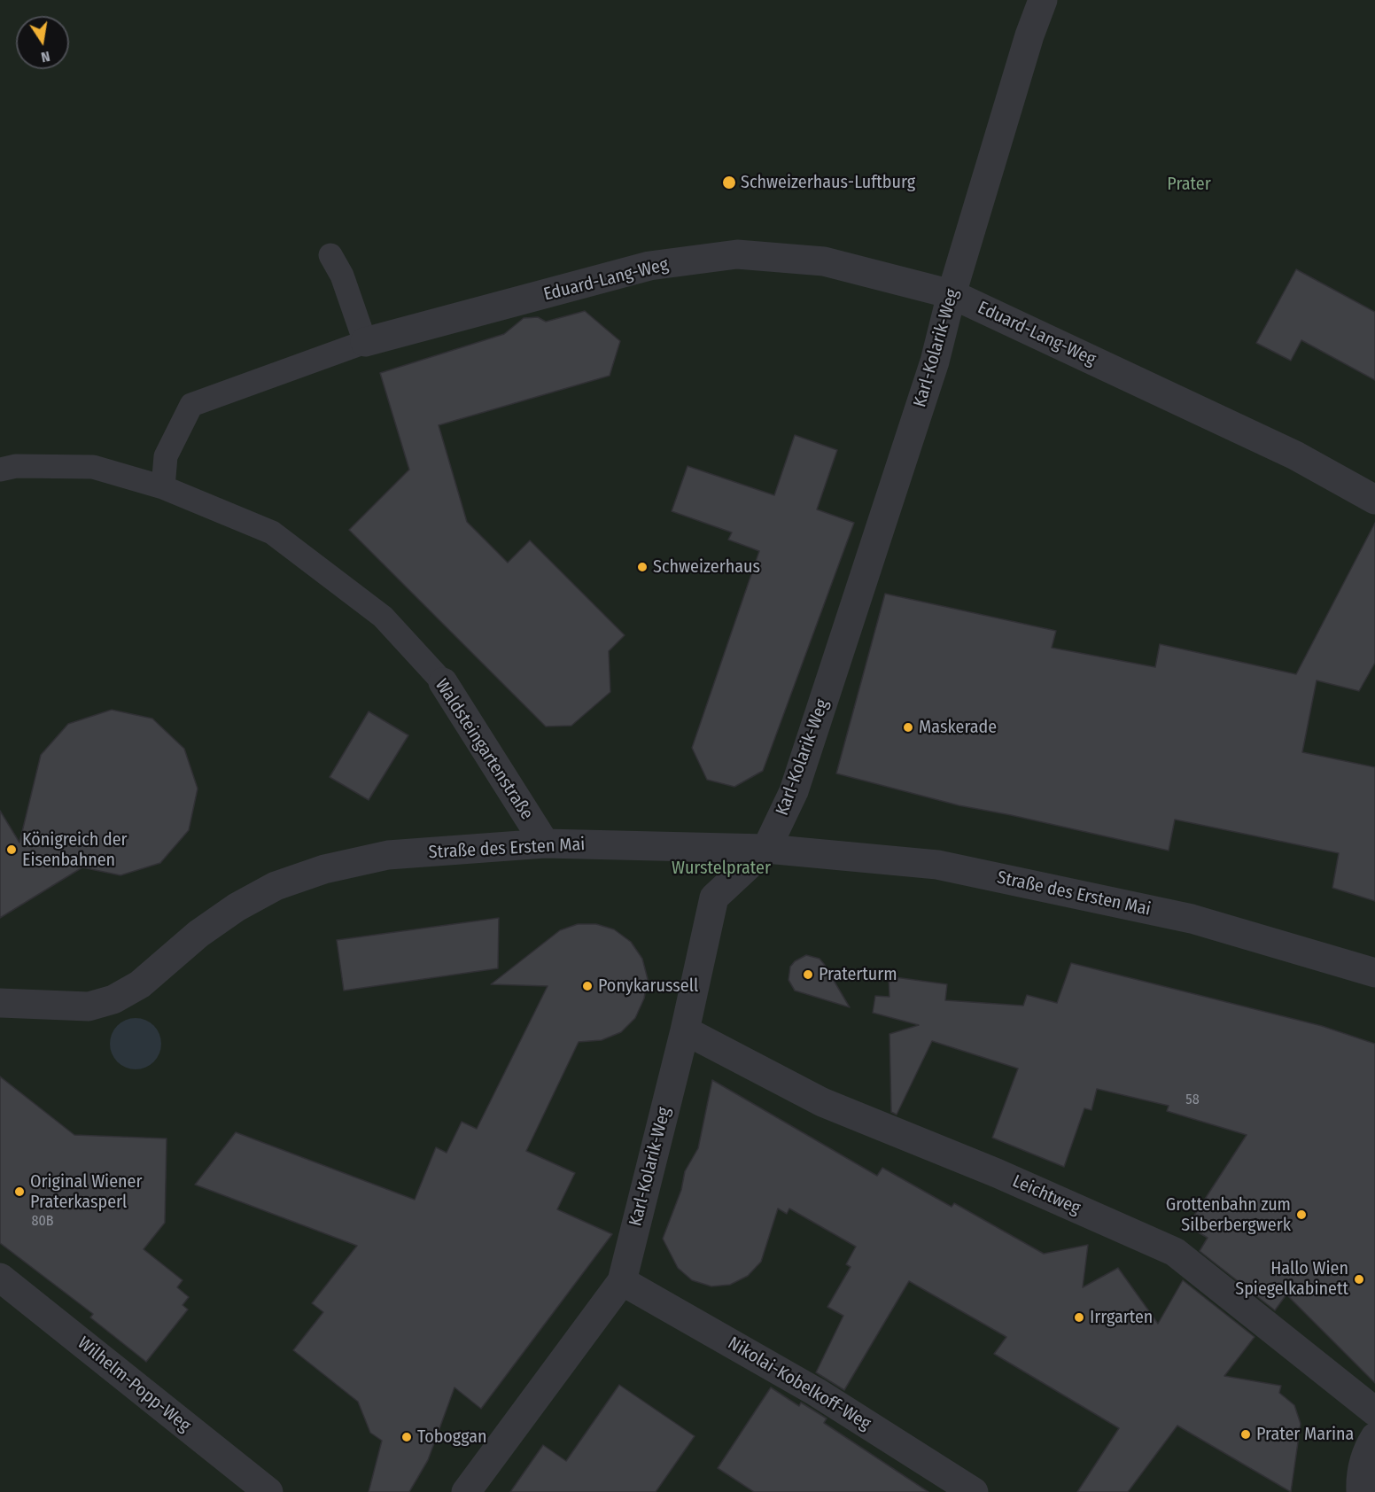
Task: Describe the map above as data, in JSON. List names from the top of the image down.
{
  "streets": {
    "street": [
      "Eduard-Lang-Weg",
      "Karl-Kolarik-Weg",
      "Waldsteingartenstraße",
      "Straße des Ersten Mai",
      "Leichtweg",
      "Nikolai-Kobelkoff-Weg",
      "Wilhelm-Popp-Weg"
    ]
  },
  "crossings": [
    ["Eduard-Lang-Weg", "Karl-Kolarik-Weg"],
    ["Eduard-Lang-Weg", "Waldsteingartenstraße"],
    ["Karl-Kolarik-Weg", "Straße des Ersten Mai"],
    ["Karl-Kolarik-Weg", "Leichtweg"],
    ["Karl-Kolarik-Weg", "Nikolai-Kobelkoff-Weg"],
    ["Waldsteingartenstraße", "Straße des Ersten Mai"]
  ],
  "parks": ["Prater", "Wurstelprater"],
  "places": [
    "Schweizerhaus-Luftburg",
    "Schweizerhaus",
    "Maskerade",
    "Königreich der Eisenbahnen",
    "Praterturm",
    "Ponykarussell",
    "Original Wiener Praterkasperl",
    "Grottenbahn zum Silberbergwerk",
    "Hallo Wien Spiegelkabinett",
    "Irrgarten",
    "Prater Marina",
    "Toboggan"
  ],
  "house_numbers": ["58", "80B"],
  "north": "bottom"
}
